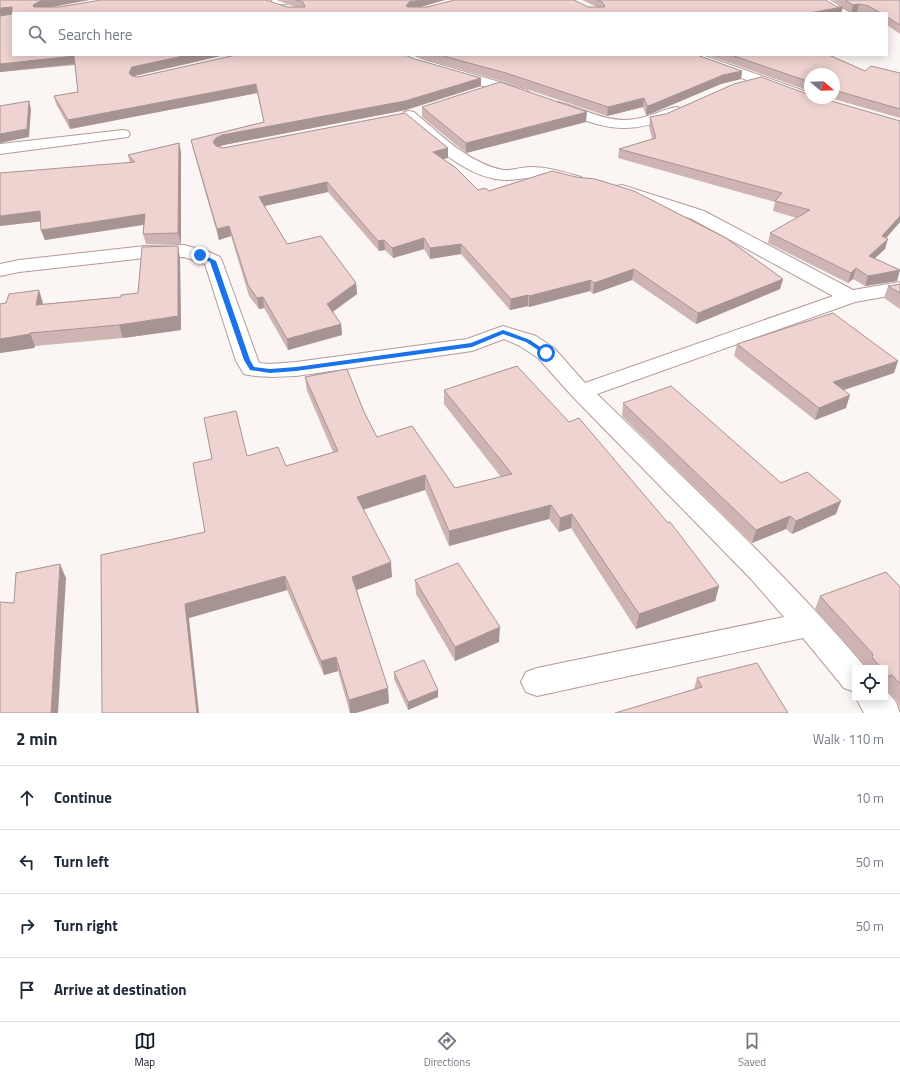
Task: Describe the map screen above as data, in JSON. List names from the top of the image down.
{
  "north": "right",
  "page": {
    "search": "Search here",
    "heading": ["2 min", "Walk · 110 m"],
    "list": [
      ["Continue", "10 m"],
      ["Turn left", "50 m"],
      ["Turn right", "50 m"],
      "Arrive at destination"
    ],
    "nav": ["Map", "Directions", "Saved"]
  }
}
